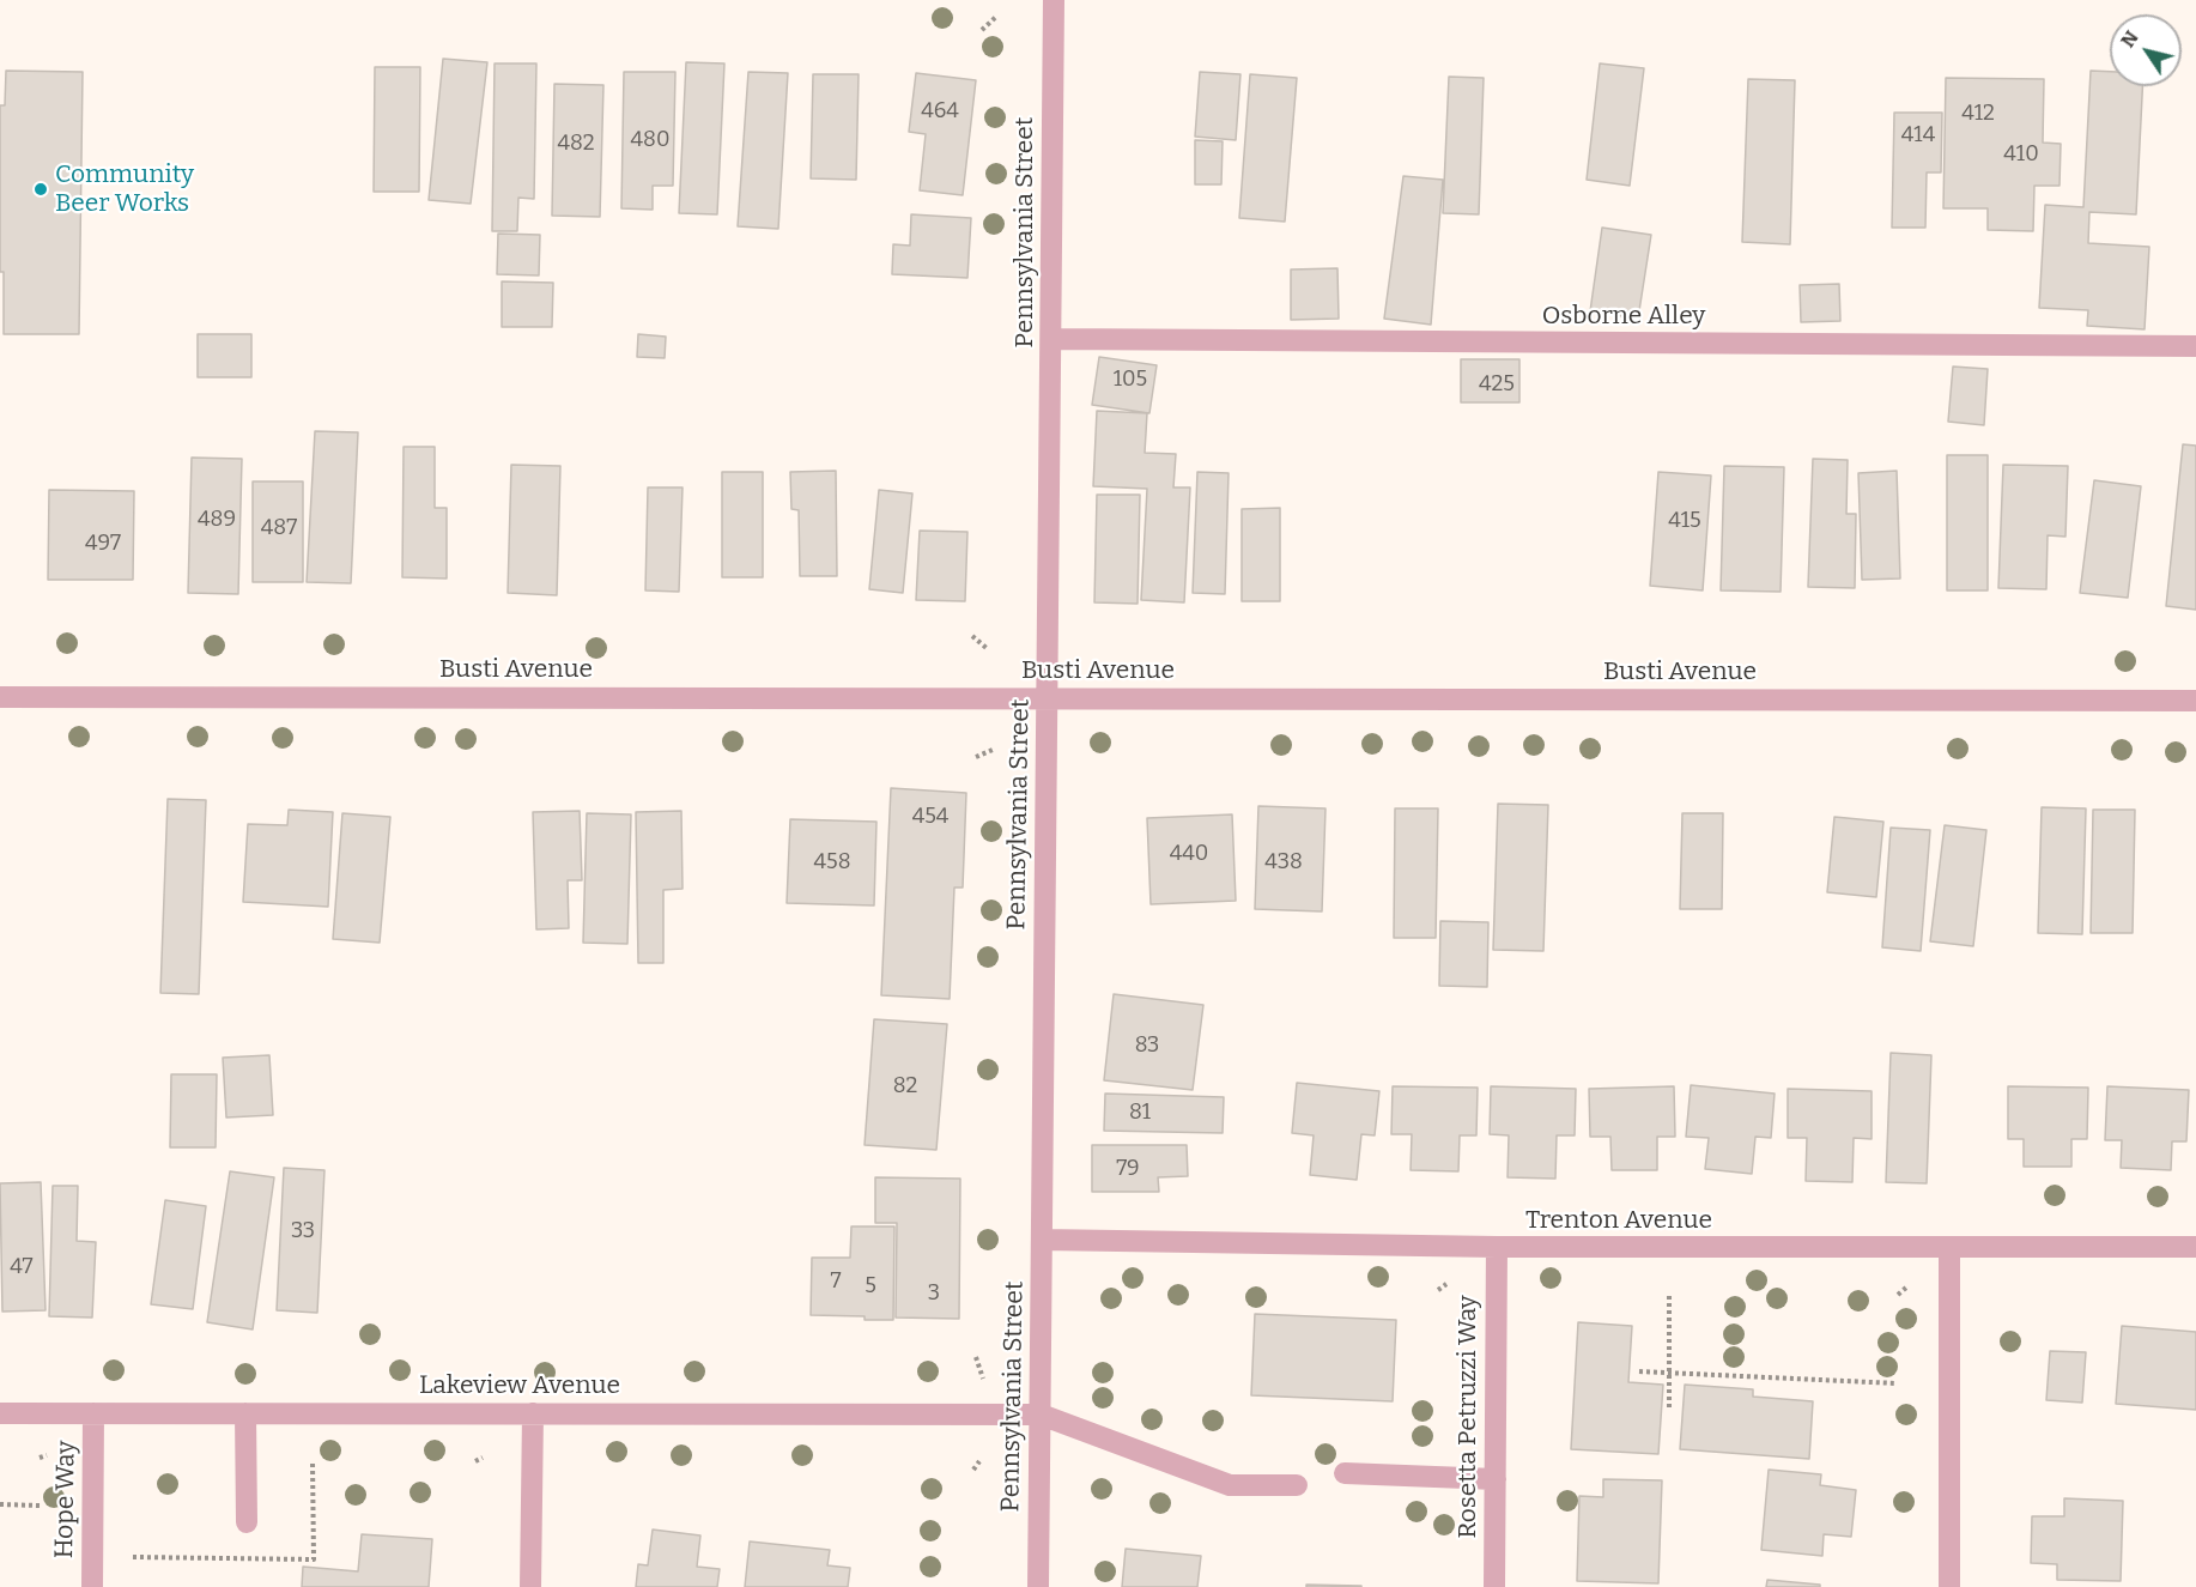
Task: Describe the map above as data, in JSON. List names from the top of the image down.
{
  "streets": {
    "street": [
      "Pennsylvania Street",
      "Osborne Alley",
      "Busti Avenue",
      "Trenton Avenue",
      "Lakeview Avenue",
      "Rosetta Petruzzi Way",
      "Hope Way"
    ]
  },
  "crossings": [
    ["Pennsylvania Street", "Osborne Alley"],
    ["Pennsylvania Street", "Busti Avenue"],
    ["Pennsylvania Street", "Trenton Avenue"],
    ["Pennsylvania Street", "Lakeview Avenue"],
    ["Trenton Avenue", "Rosetta Petruzzi Way"],
    ["Lakeview Avenue", "Hope Way"]
  ],
  "places": ["Community Beer Works"],
  "house_numbers": [
    "464",
    "412",
    "414",
    "480",
    "482",
    "410",
    "105",
    "425",
    "489",
    "415",
    "487",
    "497",
    "454",
    "440",
    "458",
    "438",
    "83",
    "82",
    "81",
    "79",
    "33",
    "47",
    "7",
    "5",
    "3"
  ],
  "north": "top left"
}
